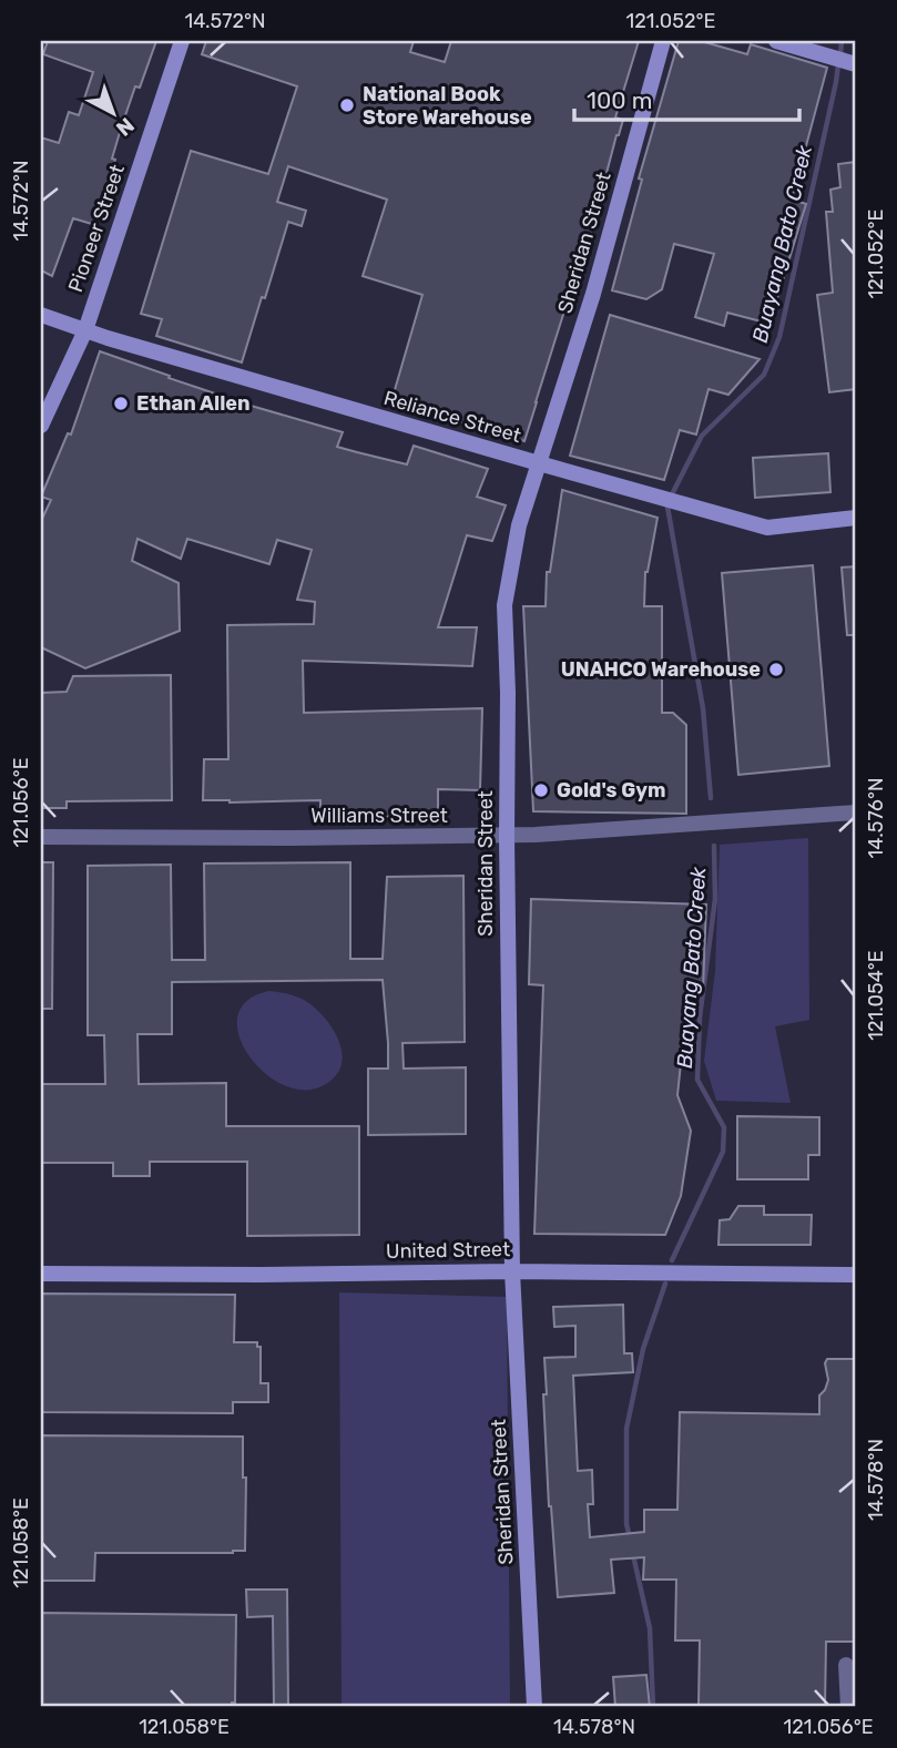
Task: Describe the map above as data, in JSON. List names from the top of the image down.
{
  "streets": {
    "street": [
      "Pioneer Street",
      "Sheridan Street",
      "Reliance Street",
      "Williams Street",
      "United Street"
    ]
  },
  "crossings": [
    ["Pioneer Street", "Reliance Street"],
    ["Sheridan Street", "Reliance Street"],
    ["Sheridan Street", "Williams Street"],
    ["Sheridan Street", "United Street"]
  ],
  "water": ["Buayang Bato Creek"],
  "places": [
    "National Book Store Warehouse",
    "Ethan Allen",
    "UNAHCO Warehouse",
    "Gold's Gym"
  ],
  "scale_bar": "100 m",
  "north": "bottom right",
  "coordinates": [
    "14.572°N",
    "121.052°E",
    "121.056°E",
    "14.576°N",
    "121.054°E",
    "14.578°N",
    "121.058°E"
  ]
}
